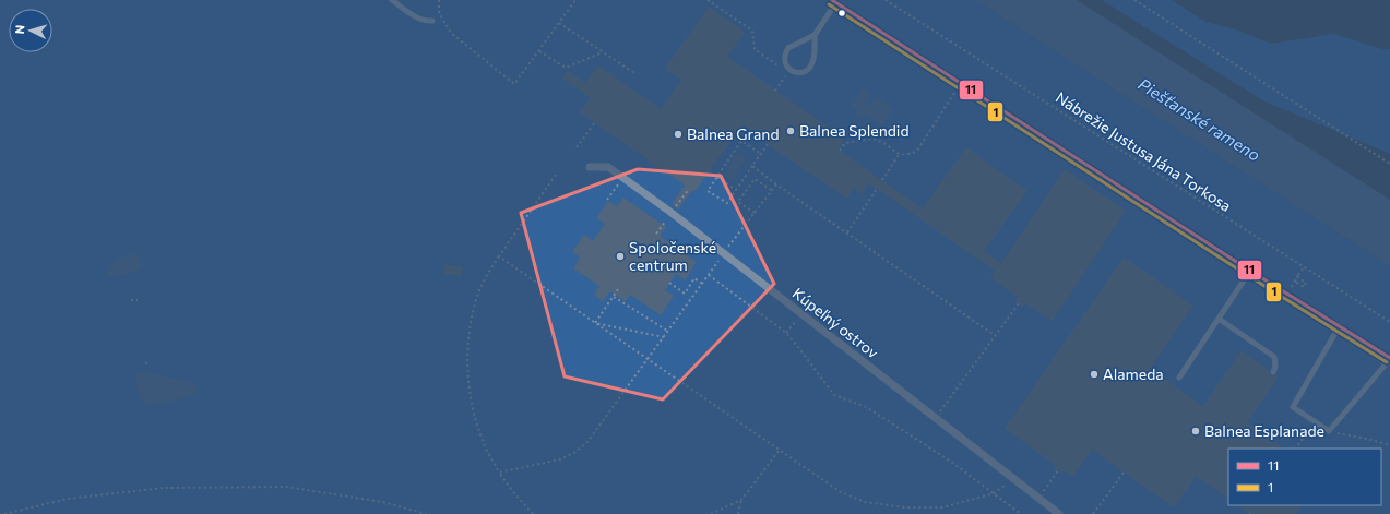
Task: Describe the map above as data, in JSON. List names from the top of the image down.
{
  "streets": {
    "street": ["Kúpeľný ostrov"],
    "path": ["Nábrežie Justusa Jána Torkosa"]
  },
  "water": ["Piešťanské rameno"],
  "places": [
    "Balnea Splendid",
    "Balnea Grand",
    "Spoločenské centrum",
    "Alameda",
    "Balnea Esplanade"
  ],
  "lines": ["transit line 11", "transit line 1"],
  "legend": ["11", "1"],
  "north": "left"
}
